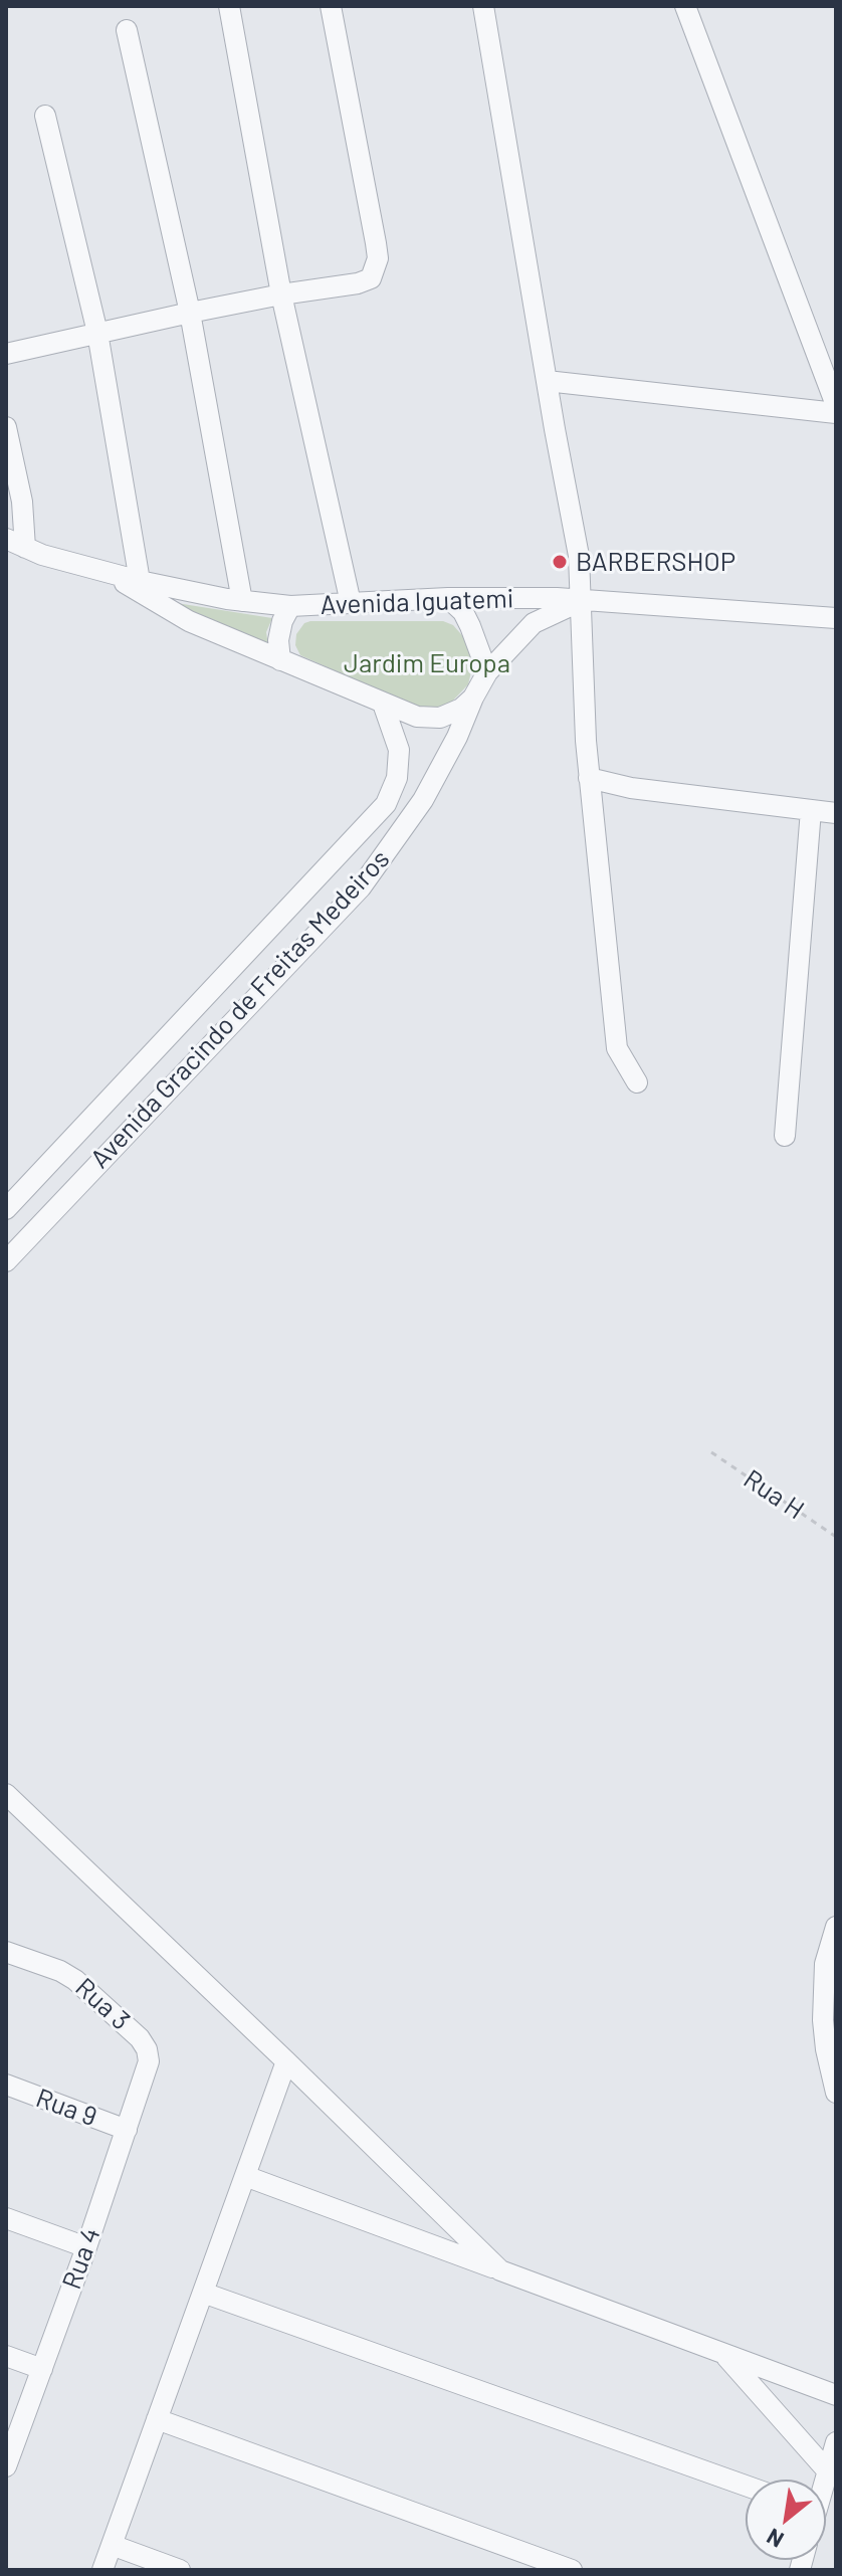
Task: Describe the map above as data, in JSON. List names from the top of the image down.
{
  "streets": {
    "street": [
      "Avenida Iguatemi",
      "Avenida Gracindo de Freitas Medeiros",
      "Rua 3",
      "Rua 9",
      "Rua 4"
    ],
    "path": ["Rua H"]
  },
  "crossings": [
    ["Avenida Iguatemi", "Avenida Gracindo de Freitas Medeiros"],
    ["Rua 3", "Rua 4"],
    ["Rua 9", "Rua 4"]
  ],
  "parks": ["Jardim Europa"],
  "places": ["BARBERSHOP"],
  "north": "bottom left"
}
